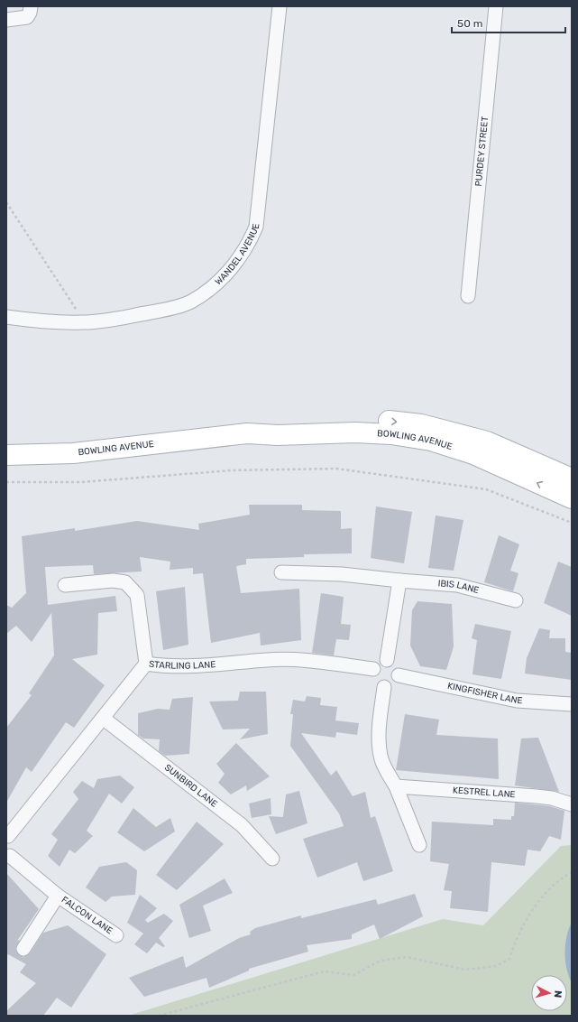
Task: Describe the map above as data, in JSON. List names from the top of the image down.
{
  "streets": {
    "main road": ["BOWLING AVENUE"],
    "street": [
      "PURDEY STREET",
      "WANDEL AVENUE",
      "IBIS LANE",
      "STARLING LANE",
      "KINGFISHER LANE",
      "SUNBIRD LANE",
      "KESTREL LANE",
      "FALCON LANE"
    ]
  },
  "crossings": [
    ["STARLING LANE", "KINGFISHER LANE"],
    ["STARLING LANE", "SUNBIRD LANE"]
  ],
  "scale_bar": "50 m",
  "north": "right"
}
